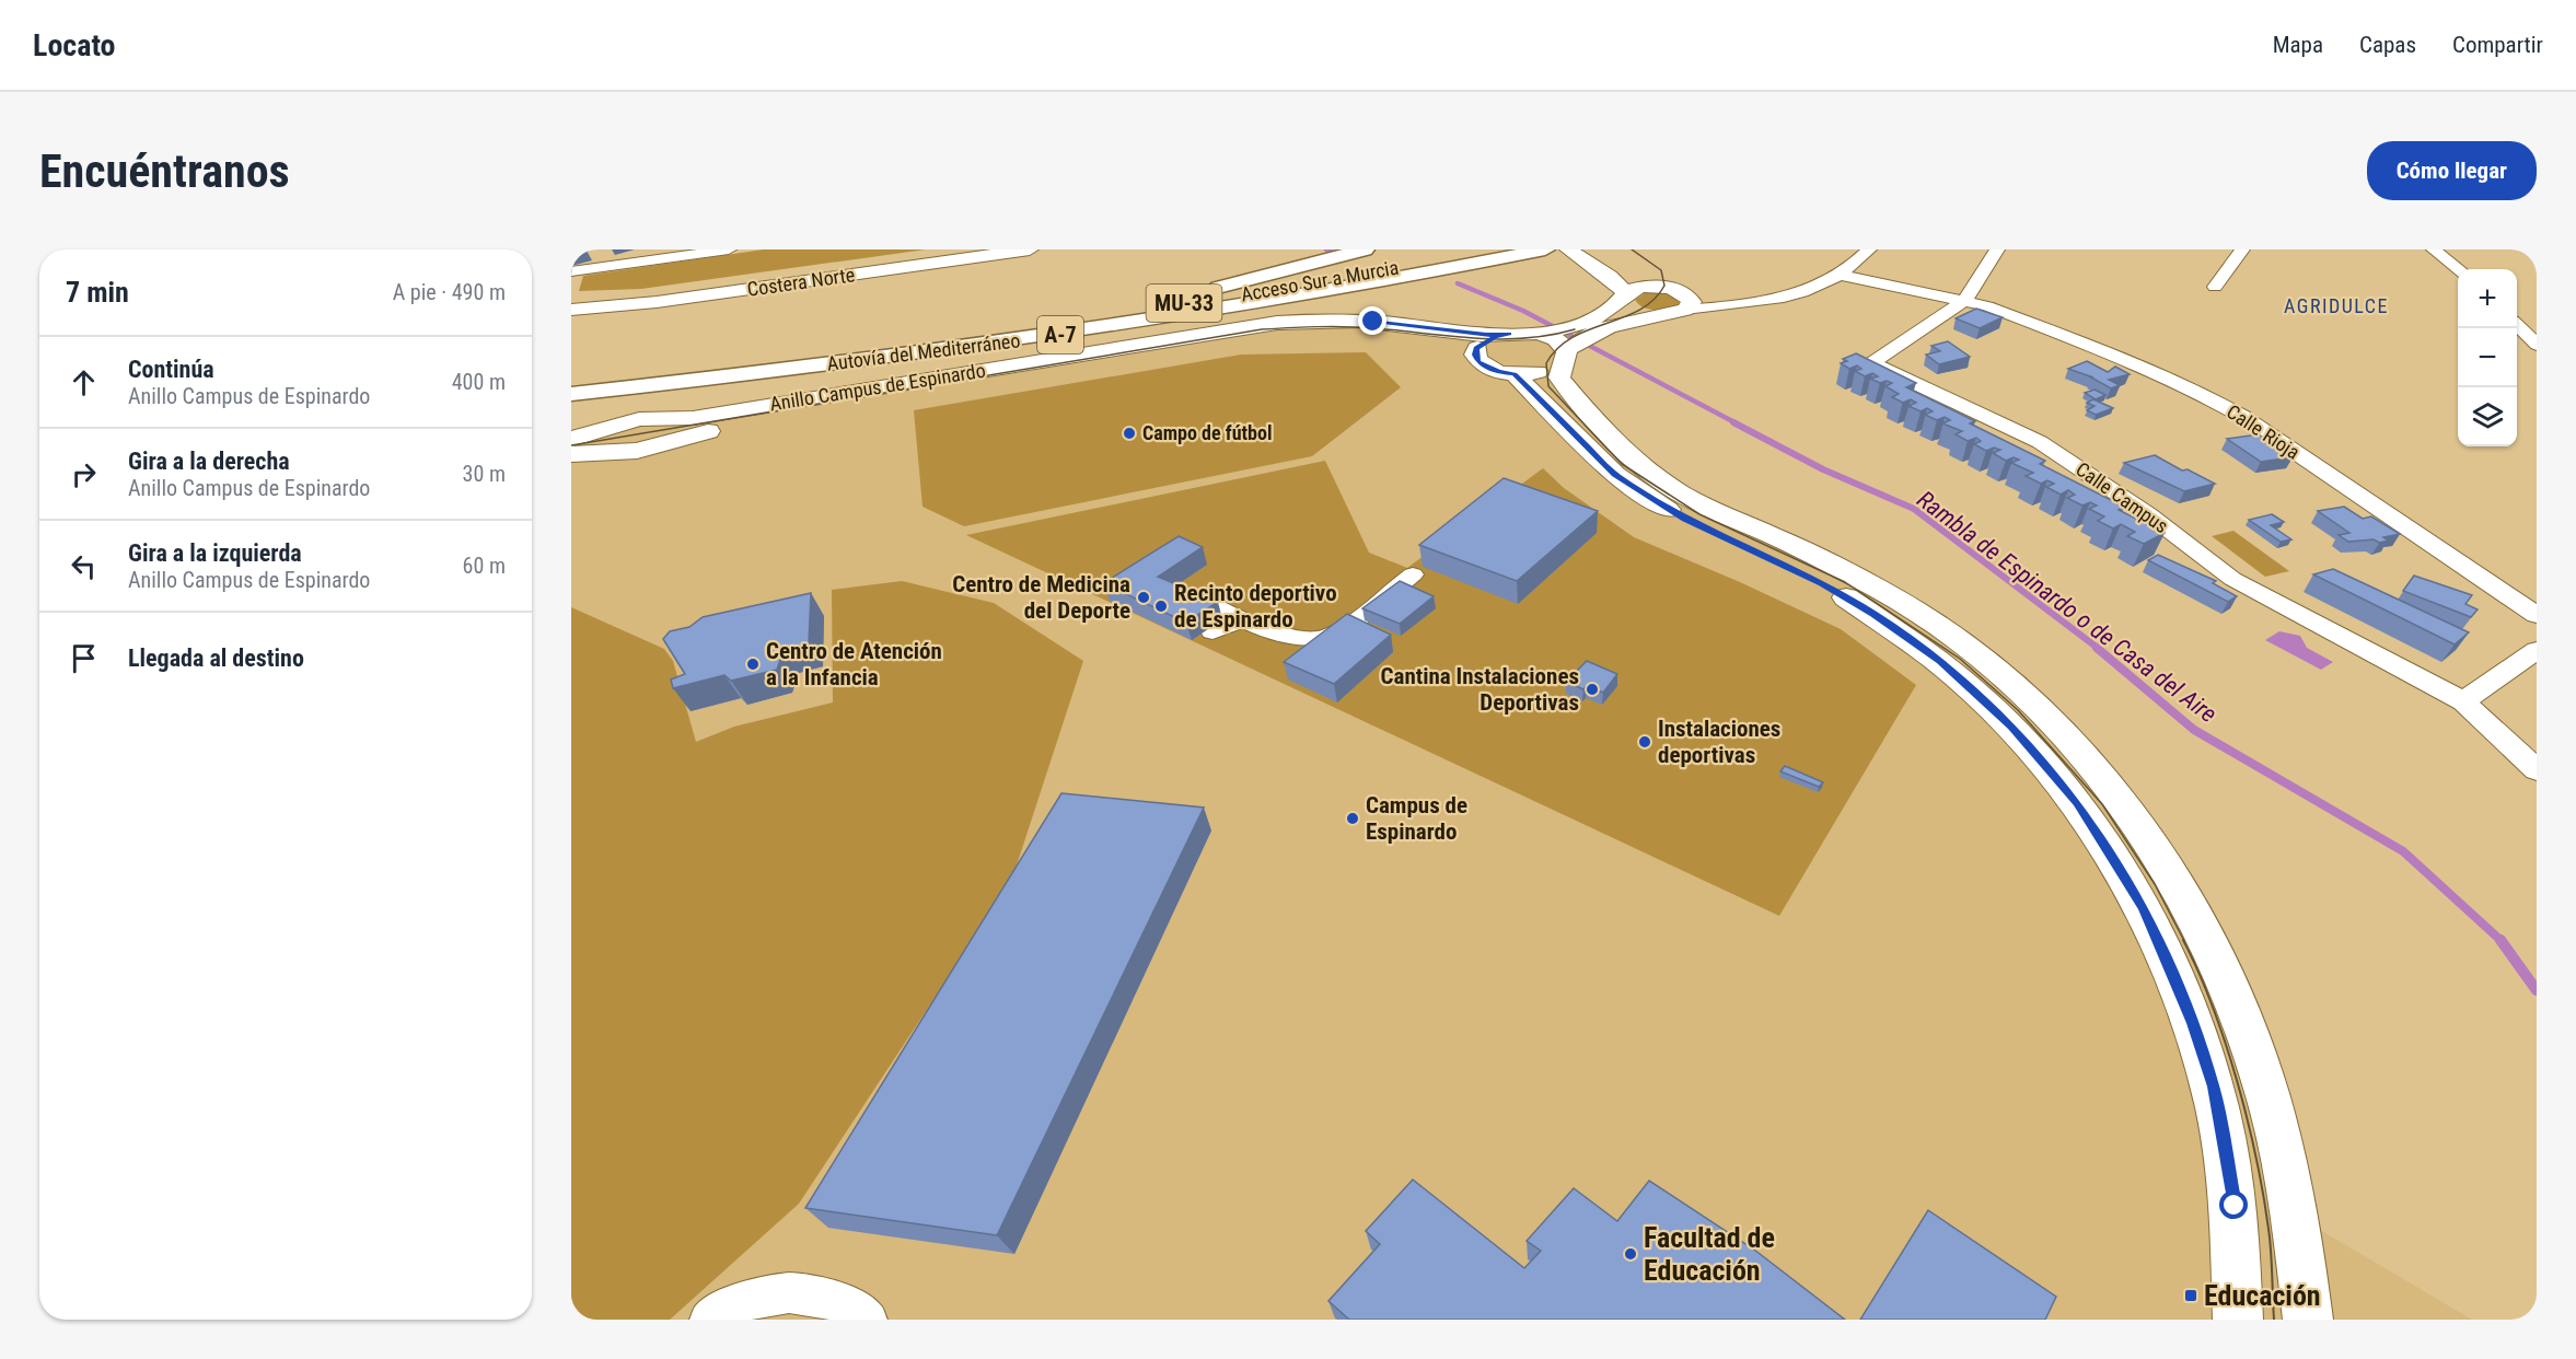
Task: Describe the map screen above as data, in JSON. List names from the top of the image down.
{
  "streets": {
    "highway": [
      "Acceso Sur a Murcia",
      "MU-33",
      "A-7",
      "Autovía del Mediterráneo"
    ],
    "main road": ["Costera Norte", "Anillo Campus de Espinardo"],
    "street": ["Calle Rioja", "Calle Campus"]
  },
  "crossings": [
    ["Acceso Sur a Murcia", "Autovía del Mediterráneo"],
    ["Calle Rioja", "Calle Campus"]
  ],
  "districts": ["AGRIDULCE"],
  "water": ["Rambla de Espinardo o de Casa del Aire"],
  "places": {
    "other": [
      "Campo de fútbol",
      "Centro de Medicina del Deporte",
      "Recinto deportivo de Espinardo",
      "Centro de Atención a la Infancia",
      "Cantina Instalaciones Deportivas",
      "Instalaciones deportivas",
      "Campus de Espinardo",
      "Facultad de Educación"
    ],
    "transit": ["Educación"]
  },
  "page": {
    "header": "Locato",
    "nav": ["Mapa", "Capas", "Compartir"],
    "buttons": "Cómo llegar",
    "title": "Encuéntranos",
    "heading": ["7 min", "A pie · 490 m"],
    "map_buttons": ["+", "−"],
    "list": [
      ["Continúa", "Anillo Campus de Espinardo", "400 m"],
      ["Gira a la derecha", "Anillo Campus de Espinardo", "30 m"],
      ["Gira a la izquierda", "Anillo Campus de Espinardo", "60 m"],
      "Llegada al destino"
    ]
  }
}
